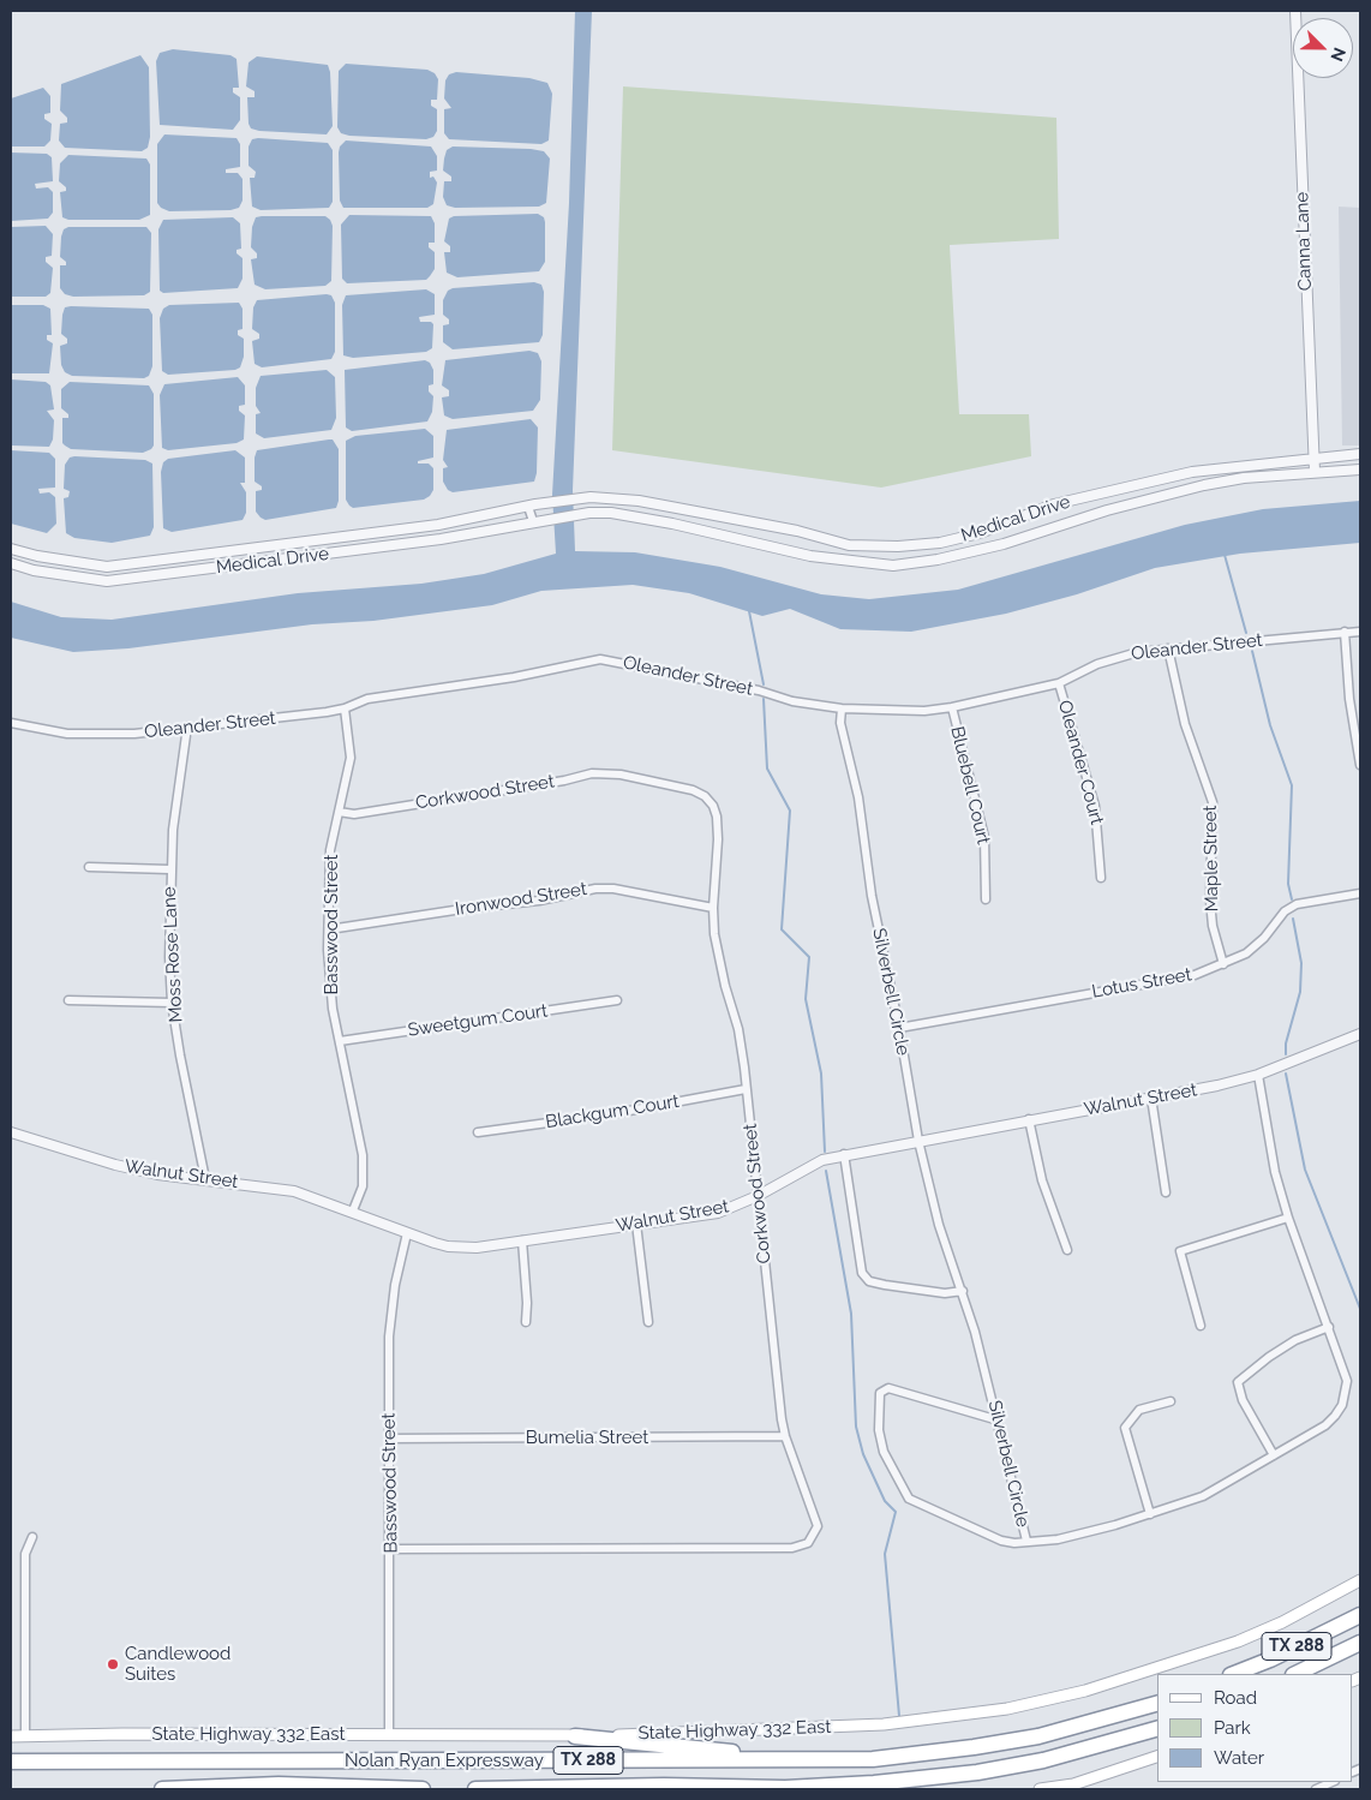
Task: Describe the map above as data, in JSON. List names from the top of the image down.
{
  "streets": {
    "highway": ["TX 288", "Nolan Ryan Expressway"],
    "main road": ["State Highway 332 East"],
    "street": [
      "Canna Lane",
      "Medical Drive",
      "Oleander Street",
      "Oleander Court",
      "Bluebell Court",
      "Corkwood Street",
      "Maple Street",
      "Ironwood Street",
      "Basswood Street",
      "Moss Rose Lane",
      "Lotus Street",
      "Silverbell Circle",
      "Sweetgum Court",
      "Walnut Street",
      "Blackgum Court",
      "Bumelia Street"
    ]
  },
  "crossings": [
    ["Canna Lane", "Medical Drive"],
    ["Oleander Street", "Oleander Court"],
    ["Oleander Street", "Bluebell Court"],
    ["Oleander Street", "Maple Street"],
    ["Oleander Street", "Basswood Street"],
    ["Oleander Street", "Moss Rose Lane"],
    ["Oleander Street", "Silverbell Circle"],
    ["Corkwood Street", "Ironwood Street"],
    ["Corkwood Street", "Basswood Street"],
    ["Corkwood Street", "Walnut Street"],
    ["Corkwood Street", "Blackgum Court"],
    ["Corkwood Street", "Bumelia Street"],
    ["Maple Street", "Lotus Street"],
    ["Ironwood Street", "Basswood Street"],
    ["Basswood Street", "Sweetgum Court"],
    ["Basswood Street", "Walnut Street"],
    ["Basswood Street", "Bumelia Street"],
    ["Basswood Street", "State Highway 332 East"],
    ["Moss Rose Lane", "Walnut Street"],
    ["Lotus Street", "Silverbell Circle"],
    ["Silverbell Circle", "Walnut Street"]
  ],
  "places": ["Candlewood Suites"],
  "legend": ["Road", "Park", "Water"],
  "north": "bottom right"
}
